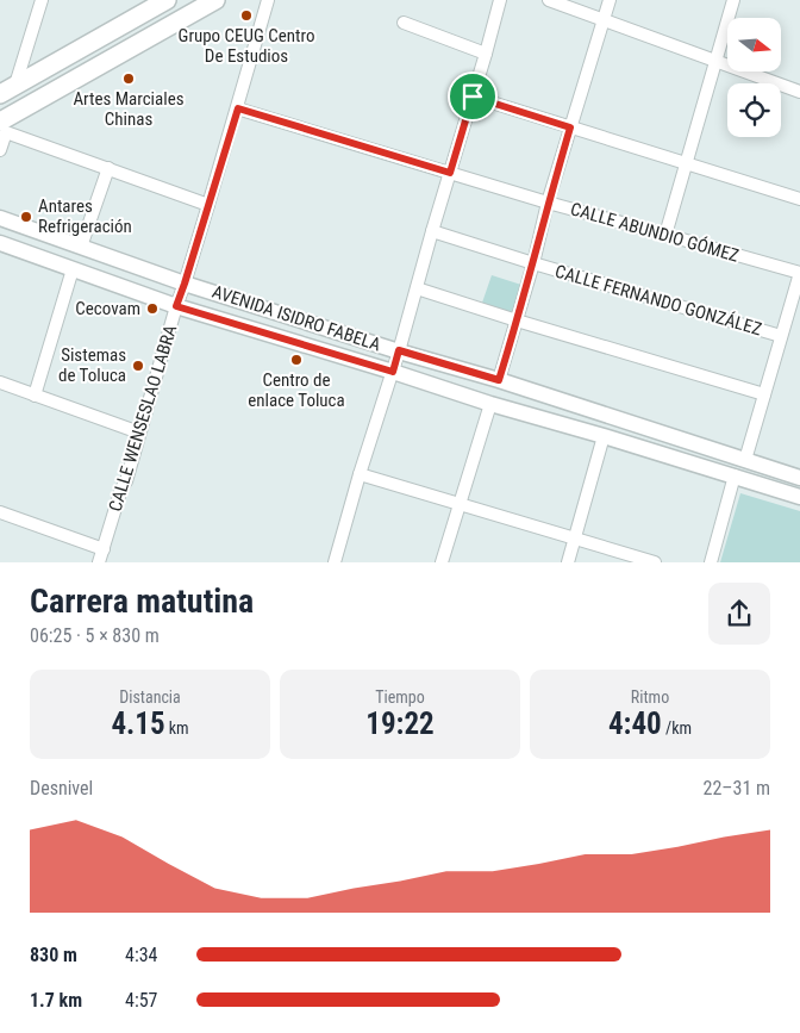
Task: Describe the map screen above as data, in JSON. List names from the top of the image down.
{
  "streets": {
    "main road": ["AVENIDA ISIDRO FABELA"],
    "street": ["CALLE ABUNDIO GÓMEZ", "CALLE FERNANDO GONZÁLEZ", "CALLE WENSESLAO LABRA"]
  },
  "crossings": [
    ["CALLE ABUNDIO GÓMEZ", "CALLE WENSESLAO LABRA"],
    ["AVENIDA ISIDRO FABELA", "CALLE WENSESLAO LABRA"]
  ],
  "places": [
    "Grupo CEUG Centro De Estudios",
    "Artes Marciales Chinas",
    "Antares Refrigeración",
    "Cecovam",
    "Centro de enlace Toluca",
    "Sistemas de Toluca"
  ],
  "north": "right",
  "page": {
    "heading": ["Carrera matutina", "06:25 · 5 × 830 m"],
    "stats": [
      ["Distancia", "4.15 km"],
      ["Tiempo", "19:22"],
      ["Ritmo", "4:40 /km"]
    ],
    "chart": ["Desnivel", "22–31 m"],
    "list": [
      {
        "name": "830 m",
        "note": "4:34"
      },
      {
        "name": "1.7 km",
        "note": "4:57"
      }
    ]
  }
}
